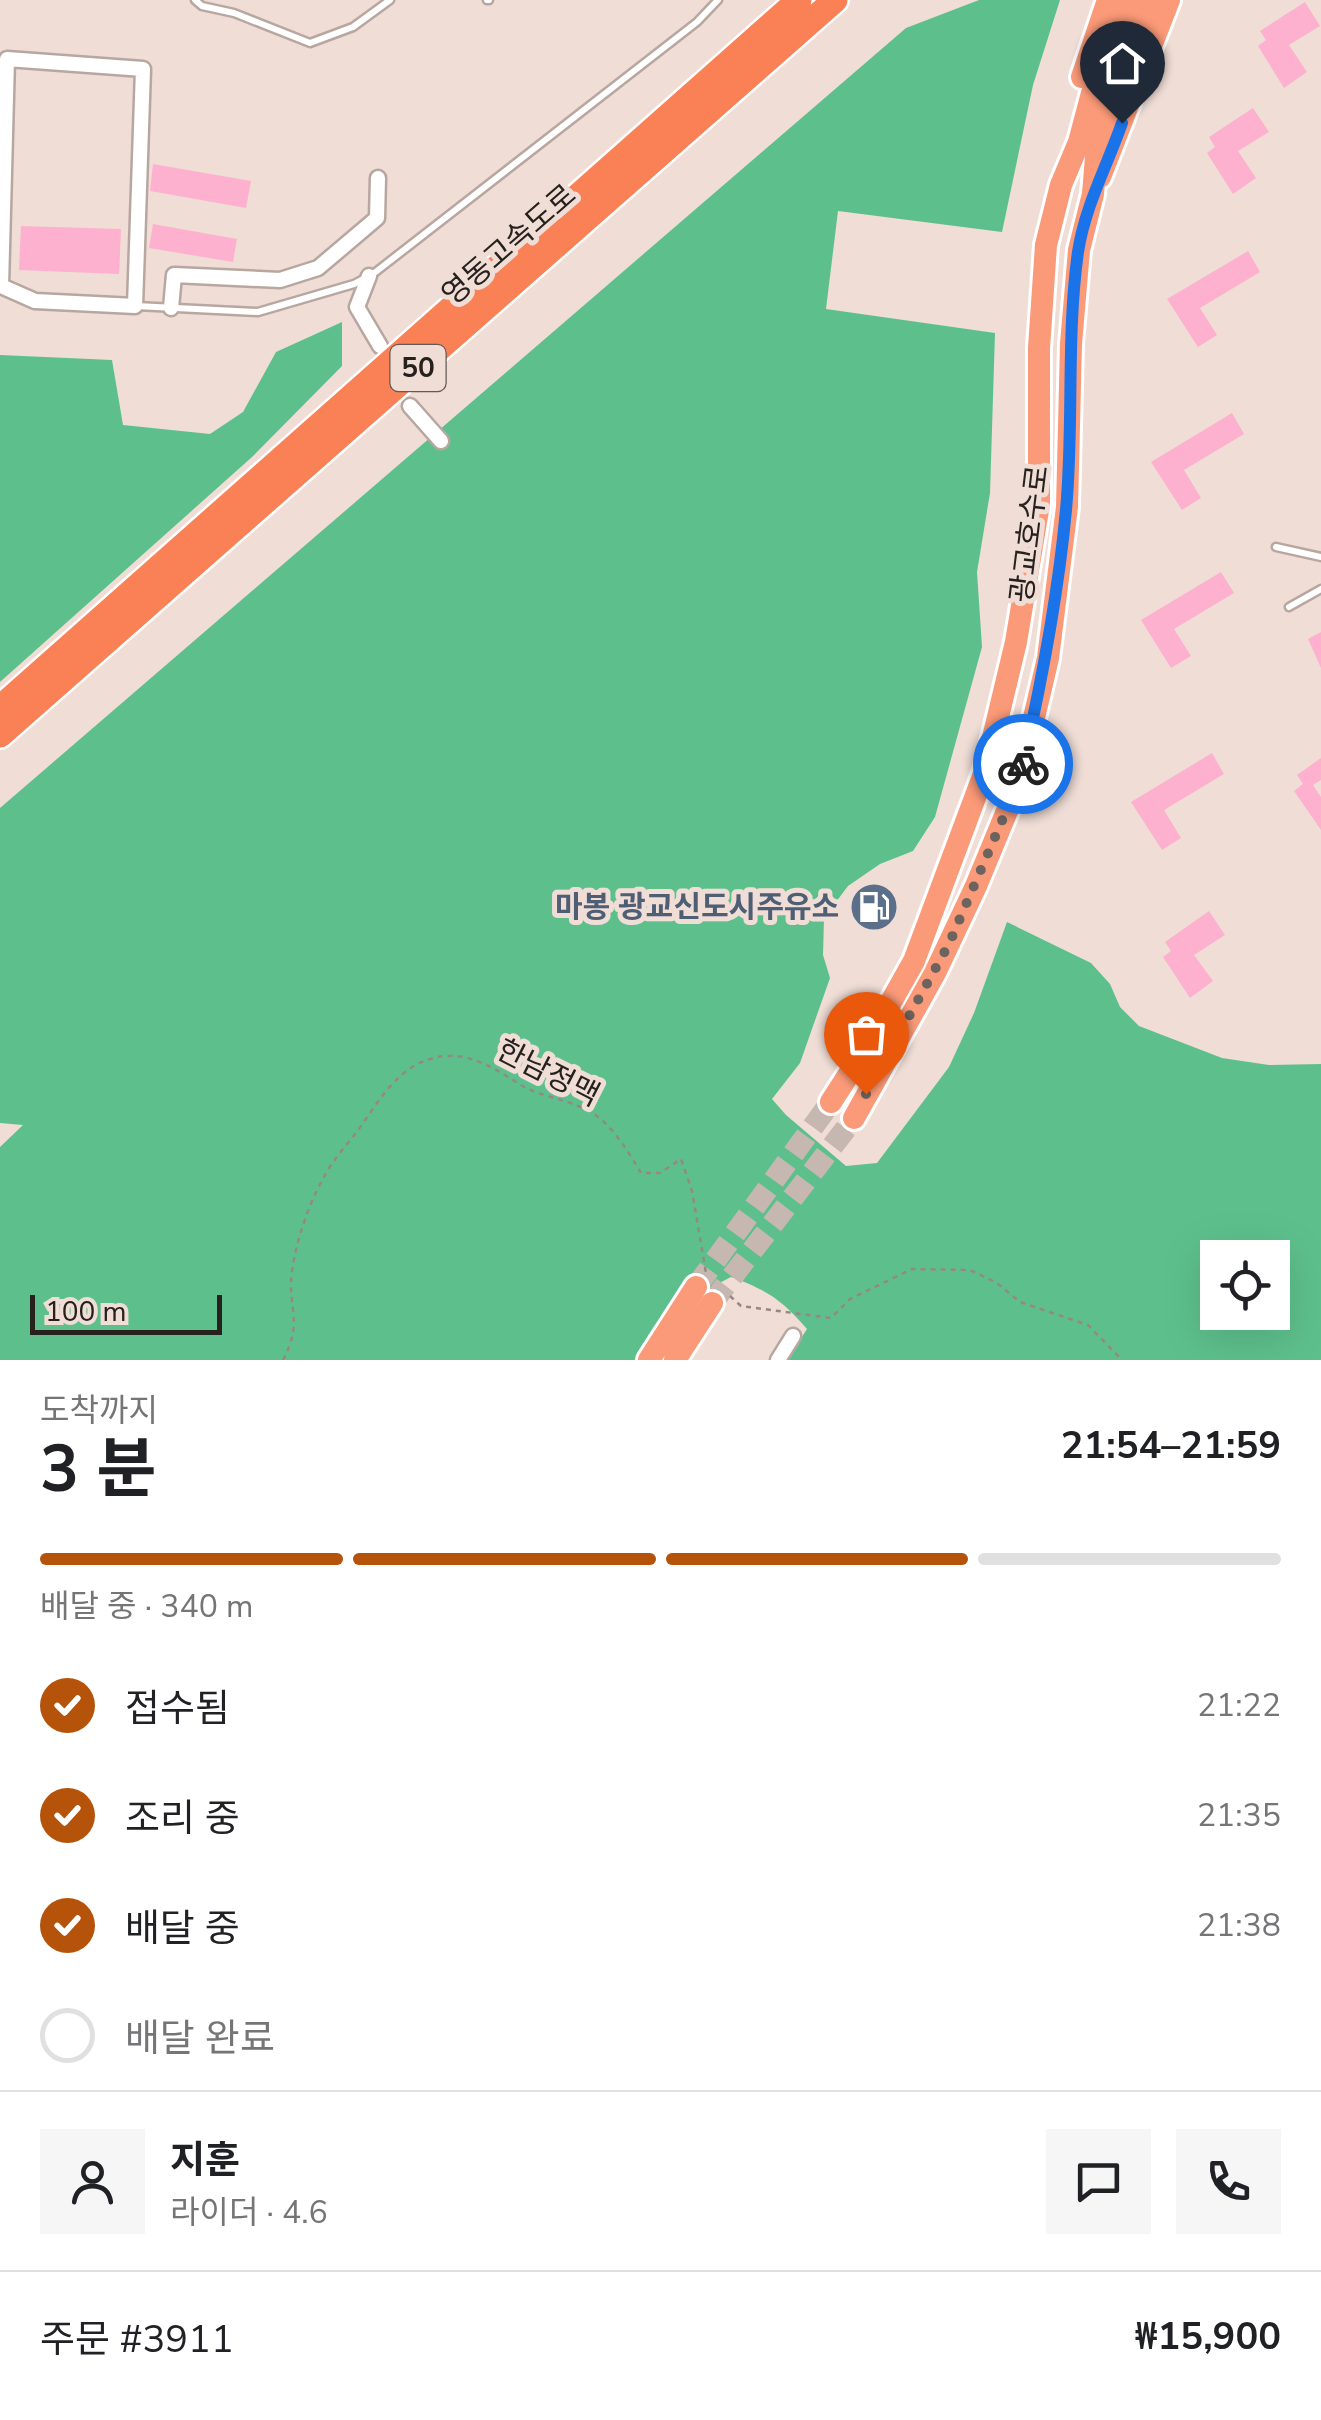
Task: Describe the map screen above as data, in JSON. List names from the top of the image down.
{
  "streets": {
    "highway": ["영동고속도로", "50", "광교호수로"],
    "path": ["한남정맥"]
  },
  "places": {
    "fuel station": ["마봉 광교신도시주유소"]
  },
  "scale_bar": "100 m",
  "page": {
    "scale": "100 m",
    "heading": ["3 분", "도착까지", "21:54–21:59"],
    "panel": [
      "지훈",
      "라이더 · 4.6",
      "주문 #3911",
      "₩15,900"
    ],
    "bar": "배달 중 · 340 m",
    "list": [
      ["접수됨", "21:22"],
      ["조리 중", "21:35"],
      ["배달 중", "21:38"],
      "배달 완료"
    ]
  }
}
